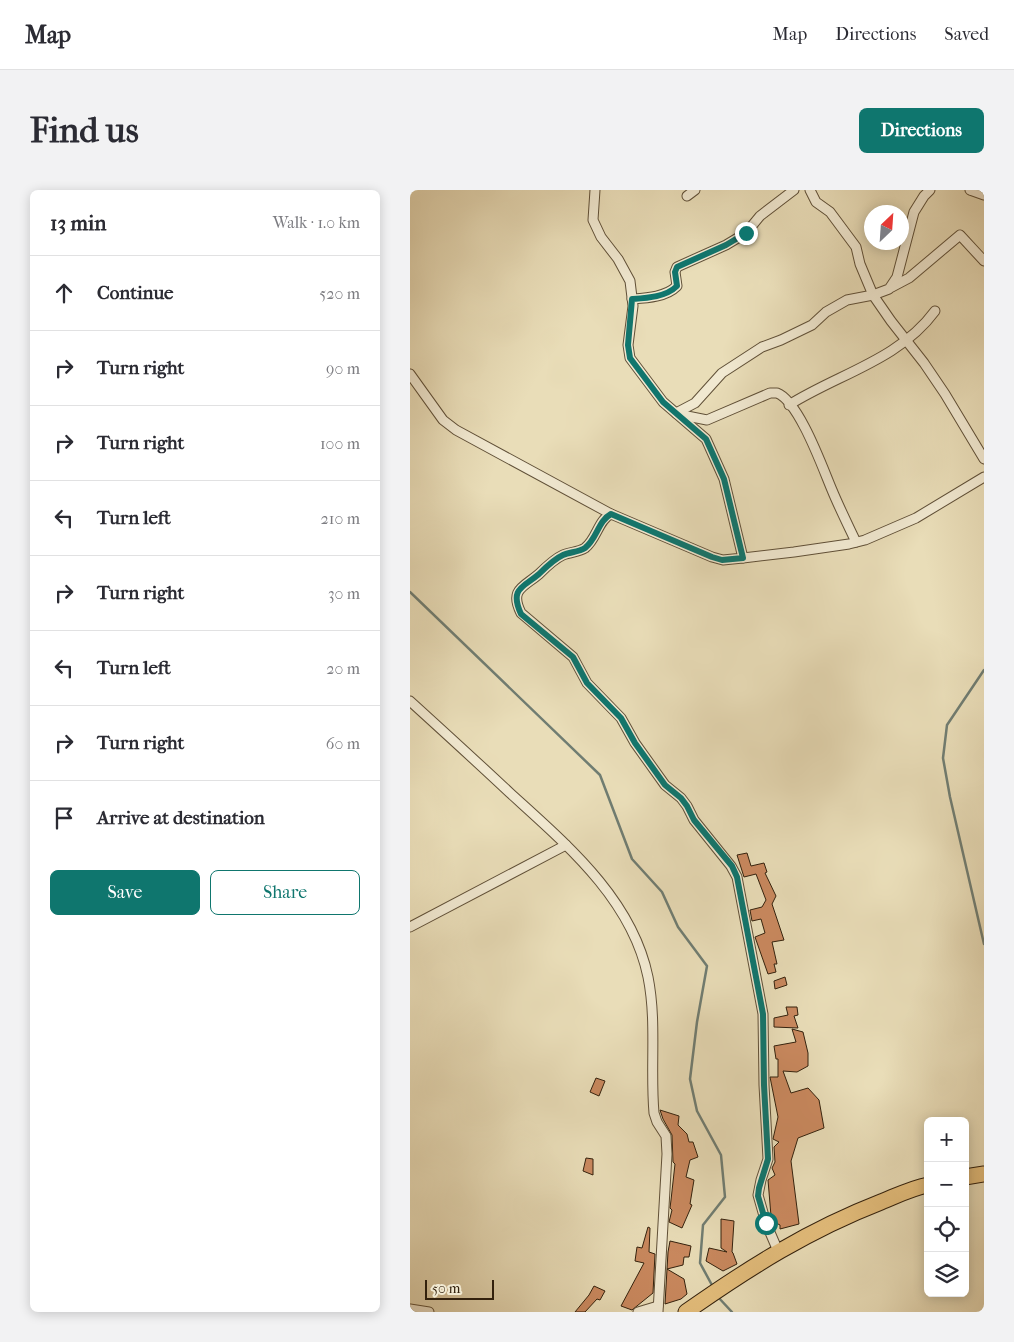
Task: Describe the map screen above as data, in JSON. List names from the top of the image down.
{
  "scale_bar": "50 m",
  "north": "top right",
  "page": {
    "header": "Map",
    "nav": ["Map", "Directions", "Saved"],
    "buttons": [
      "Directions",
      ["Save", "Share"]
    ],
    "title": "Find us",
    "heading": ["13 min", "Walk · 1.0 km"],
    "list": [
      ["Continue", "520 m"],
      ["Turn right", "90 m"],
      ["Turn right", "100 m"],
      ["Turn left", "210 m"],
      ["Turn right", "30 m"],
      ["Turn left", "20 m"],
      ["Turn right", "60 m"],
      "Arrive at destination"
    ],
    "map_buttons": ["+", "−"],
    "scale": "50 m"
  }
}
